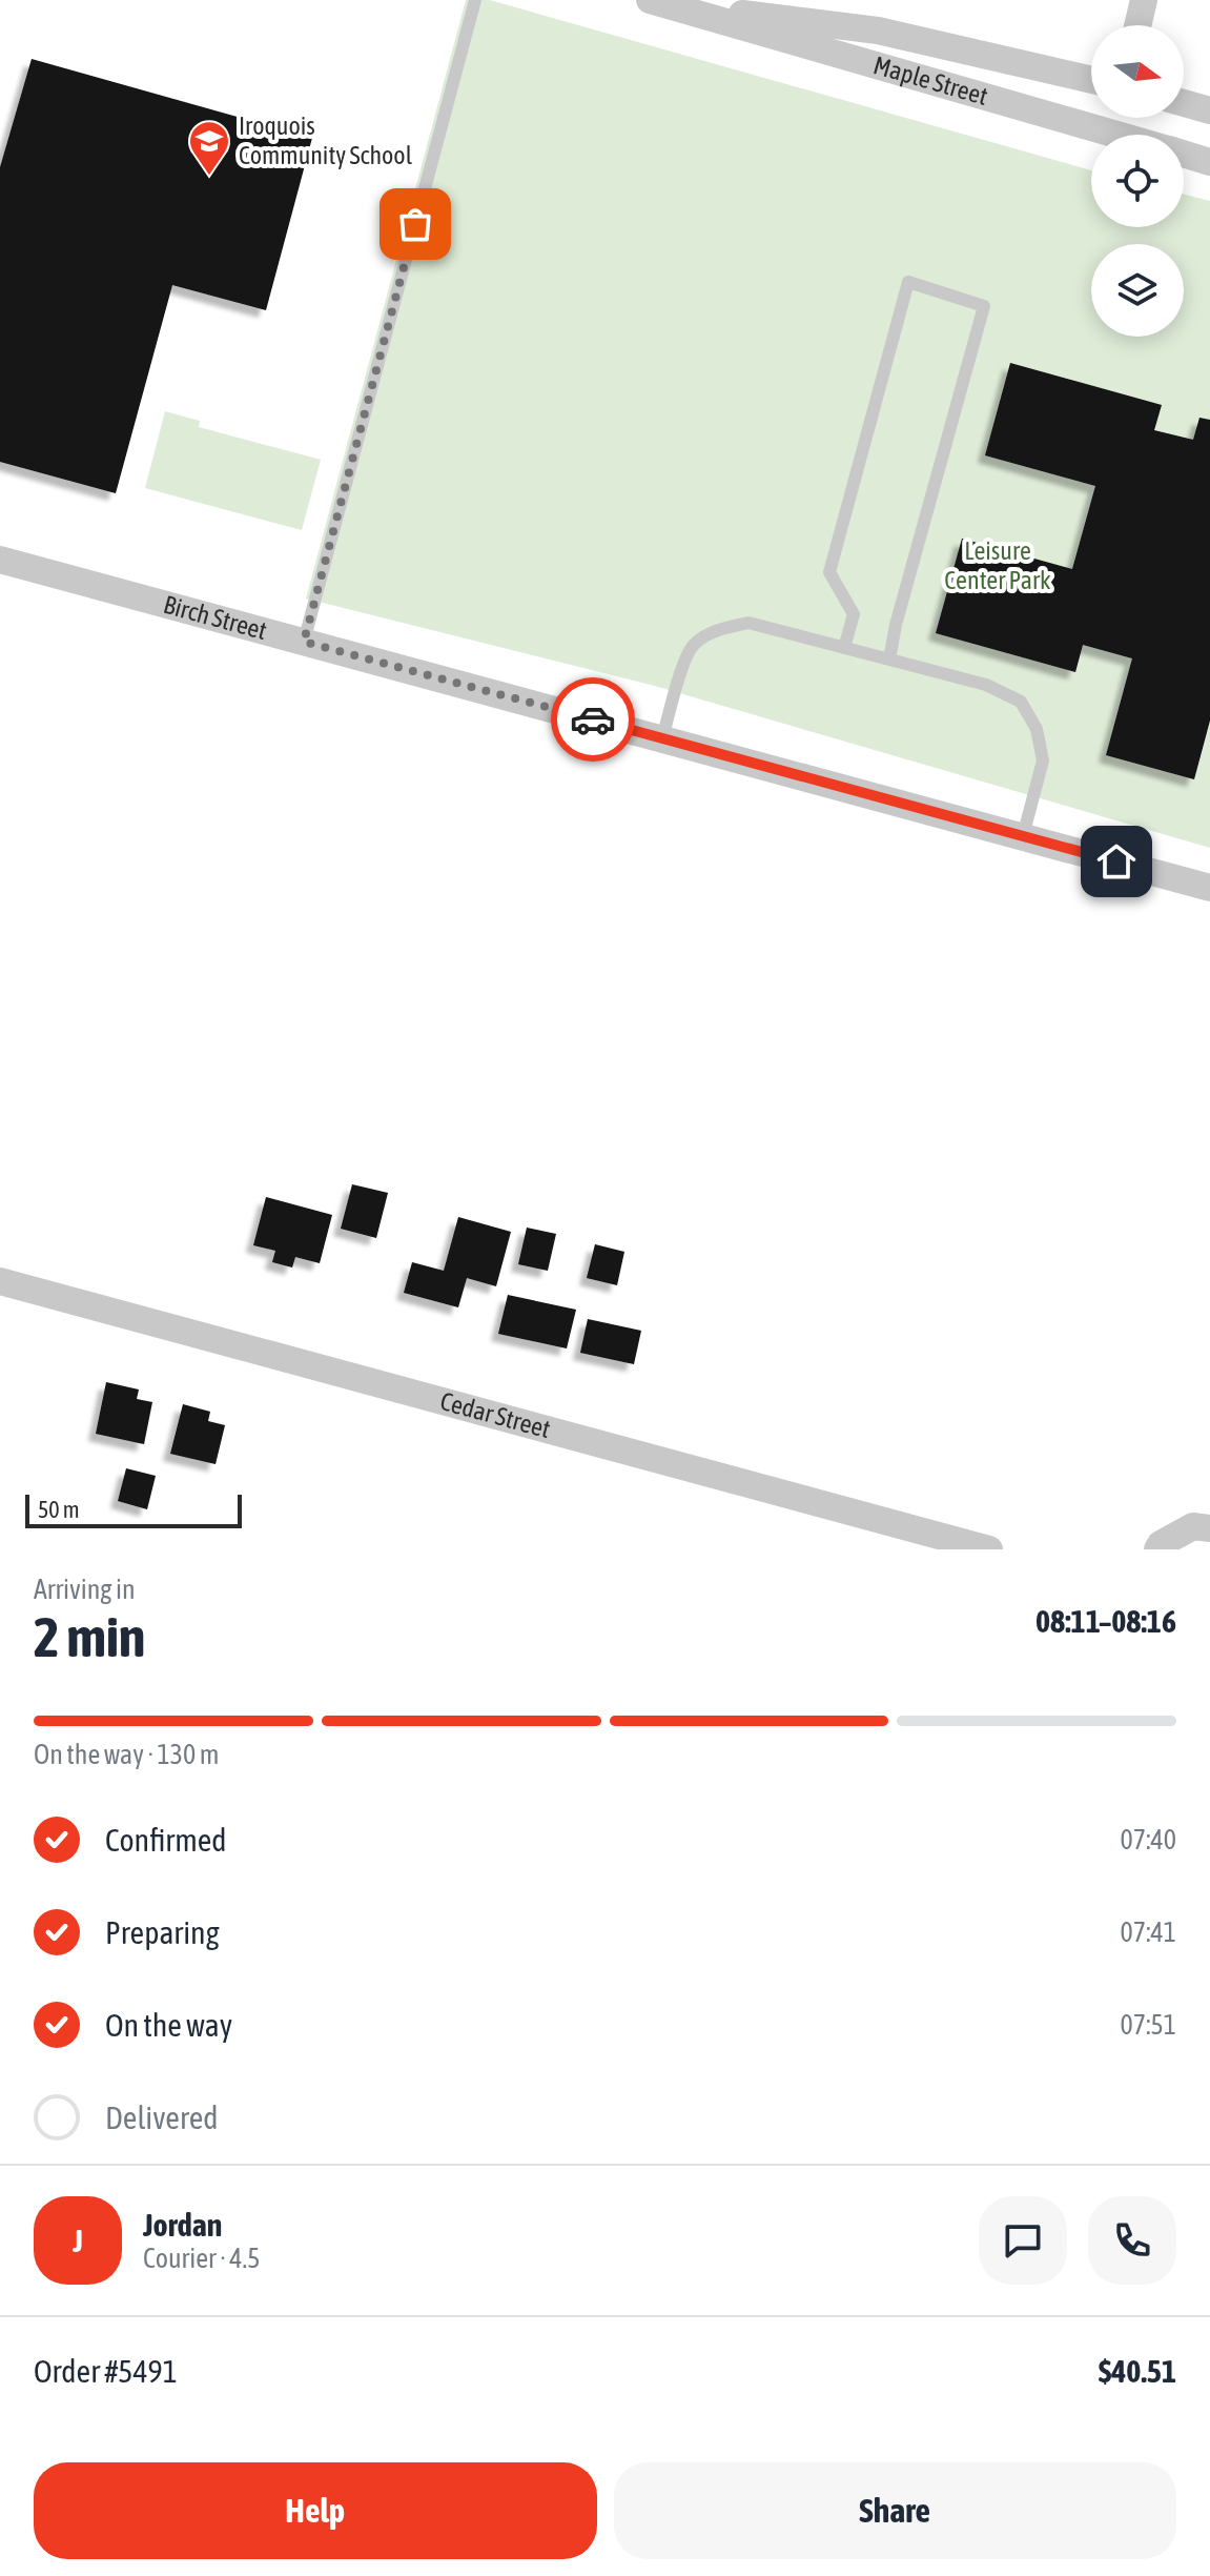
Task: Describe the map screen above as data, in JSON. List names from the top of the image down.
{
  "streets": {
    "street": ["Maple Street", "Birch Street", "Cedar Street"]
  },
  "parks": ["Leisure Center Park"],
  "places": {
    "school or university": ["Iroquois Community School"]
  },
  "scale_bar": "50 m",
  "north": "right",
  "page": {
    "scale": "50 m",
    "heading": ["2 min", "Arriving in", "08:11–08:16"],
    "panel": [
      "Jordan",
      "Courier · 4.5",
      "Order #5491",
      "$40.51"
    ],
    "bar": "On the way · 130 m",
    "list": [
      ["Confirmed", "07:40"],
      ["Preparing", "07:41"],
      ["On the way", "07:51"],
      "Delivered"
    ],
    "round": "J",
    "buttons": ["Help", "Share"]
  }
}
